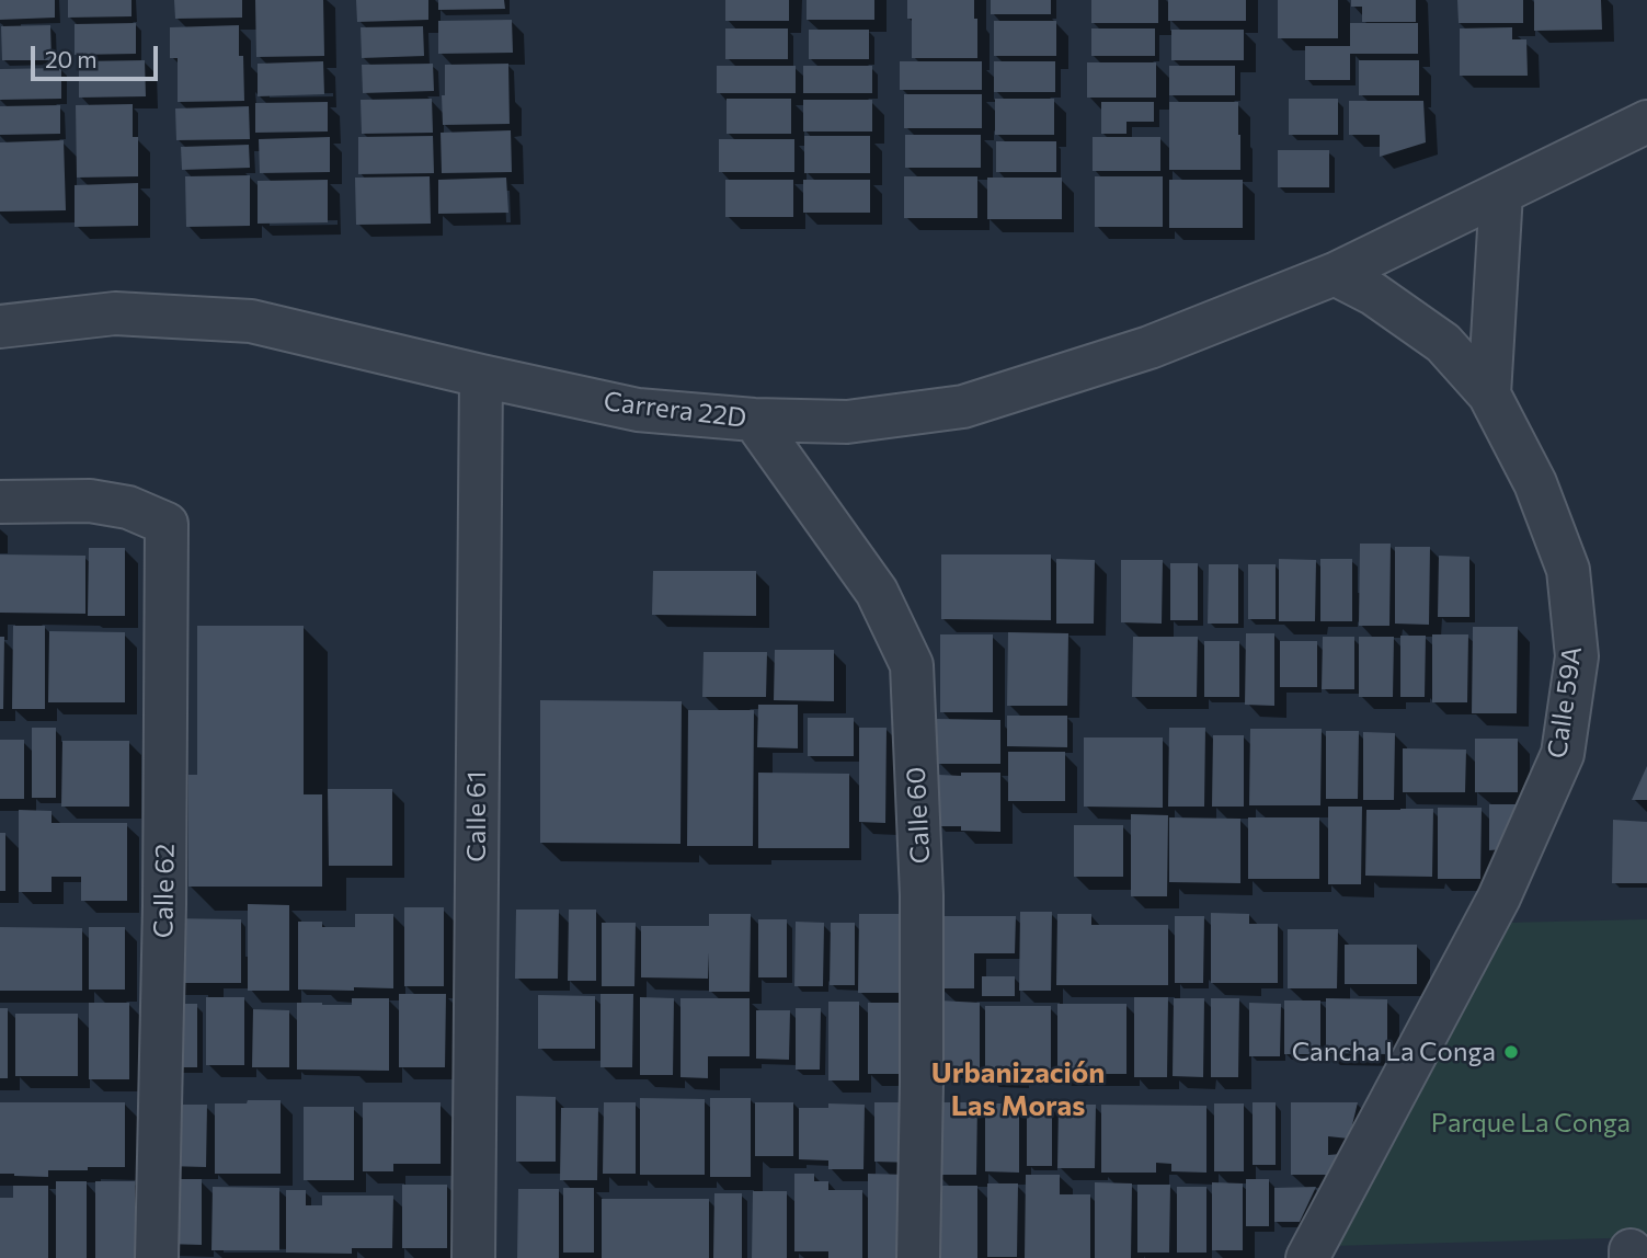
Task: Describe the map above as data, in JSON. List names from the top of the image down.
{
  "streets": {
    "street": [
      "Carrera 22D",
      "Calle 59A",
      "Calle 60",
      "Calle 61",
      "Calle 62"
    ]
  },
  "crossings": [
    ["Carrera 22D", "Calle 59A"],
    ["Carrera 22D", "Calle 60"],
    ["Carrera 22D", "Calle 61"]
  ],
  "districts": ["Urbanización Las Moras"],
  "parks": ["Parque La Conga"],
  "places": ["Cancha La Conga"],
  "scale_bar": "20 m"
}
